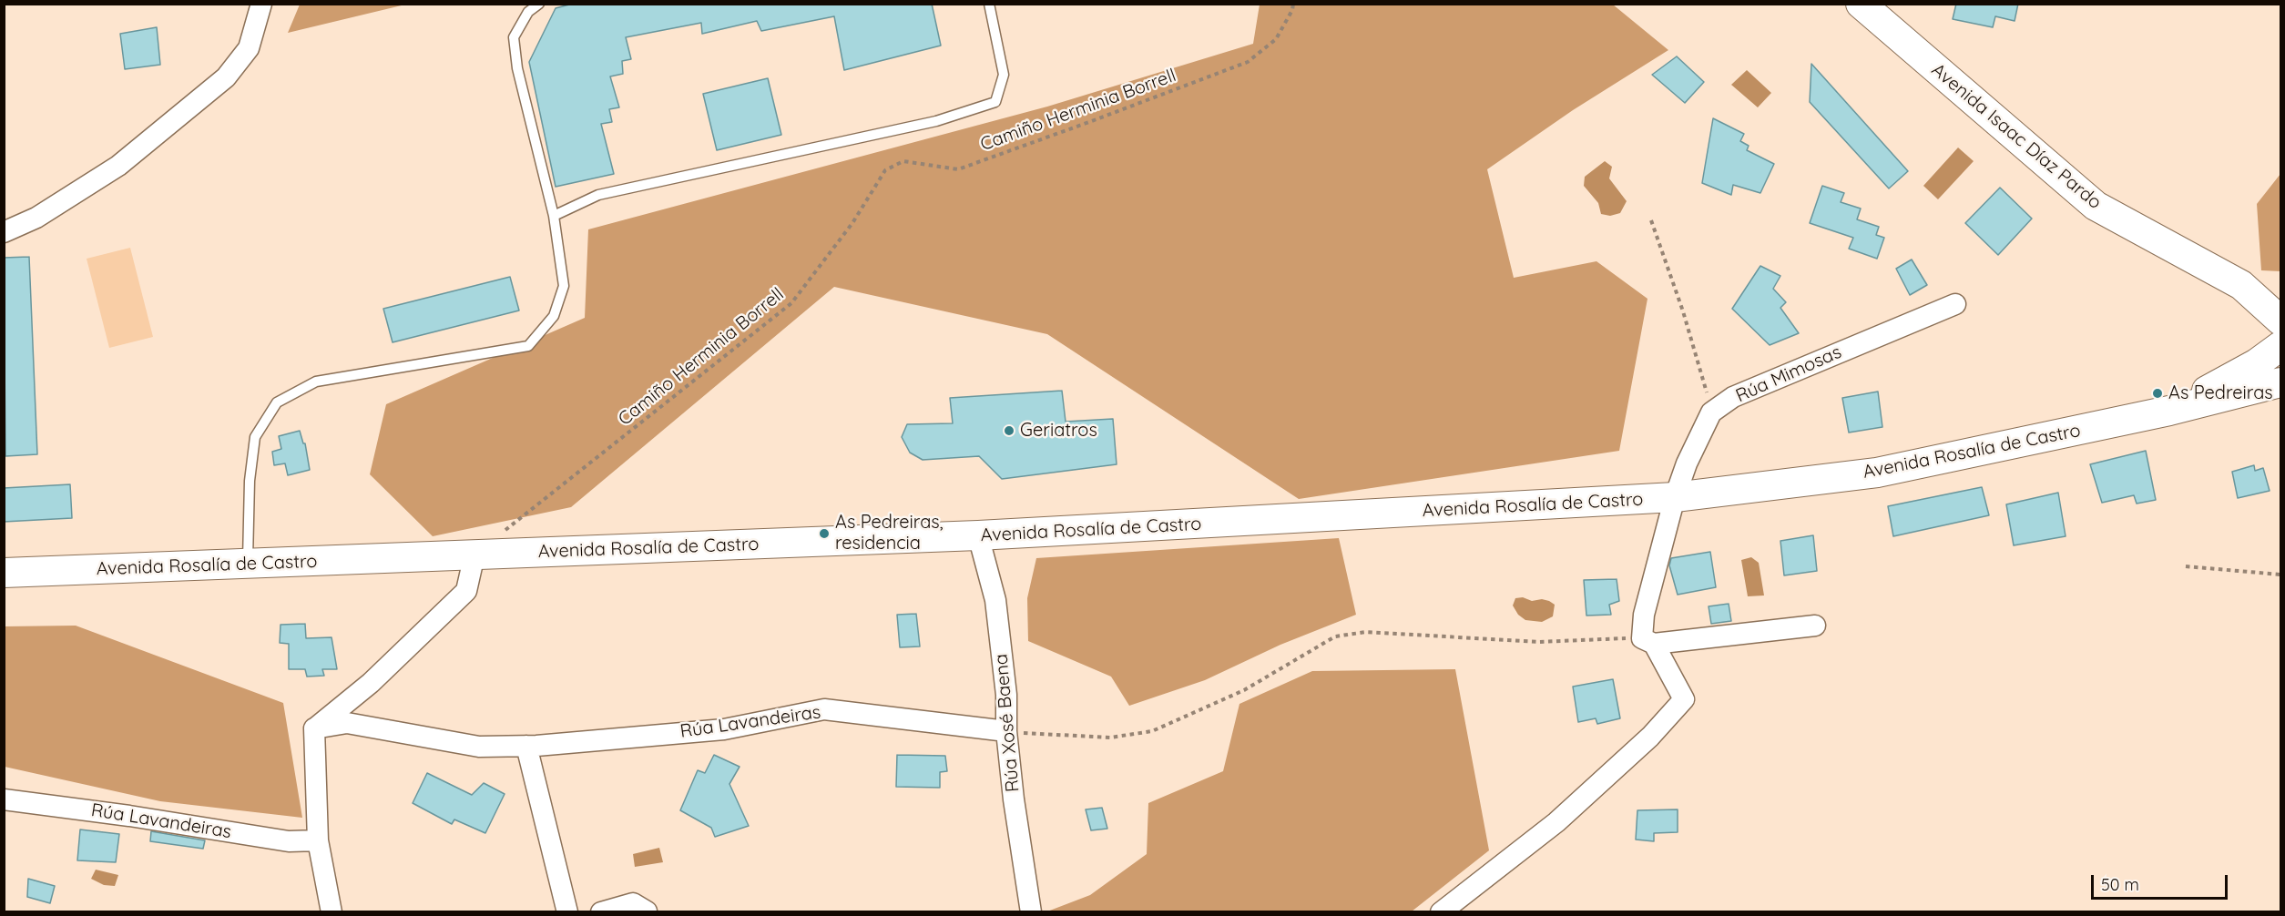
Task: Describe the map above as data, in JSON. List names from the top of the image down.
{
  "streets": {
    "street": [
      "Avenida Isaac Díaz Pardo",
      "Rúa Mimosas",
      "Avenida Rosalía de Castro",
      "Rúa Lavandeiras",
      "Rúa Xosé Baena"
    ],
    "path": ["Camiño Herminia Borrell"]
  },
  "crossings": [
    ["Camiño Herminia Borrell", "Avenida Rosalía de Castro"],
    ["Rúa Mimosas", "Avenida Rosalía de Castro"],
    ["Avenida Rosalía de Castro", "Rúa Xosé Baena"],
    ["Rúa Lavandeiras", "Rúa Xosé Baena"]
  ],
  "places": ["As Pedreiras", "Geriatros", "As Pedreiras, residencia"],
  "scale_bar": "50 m"
}
